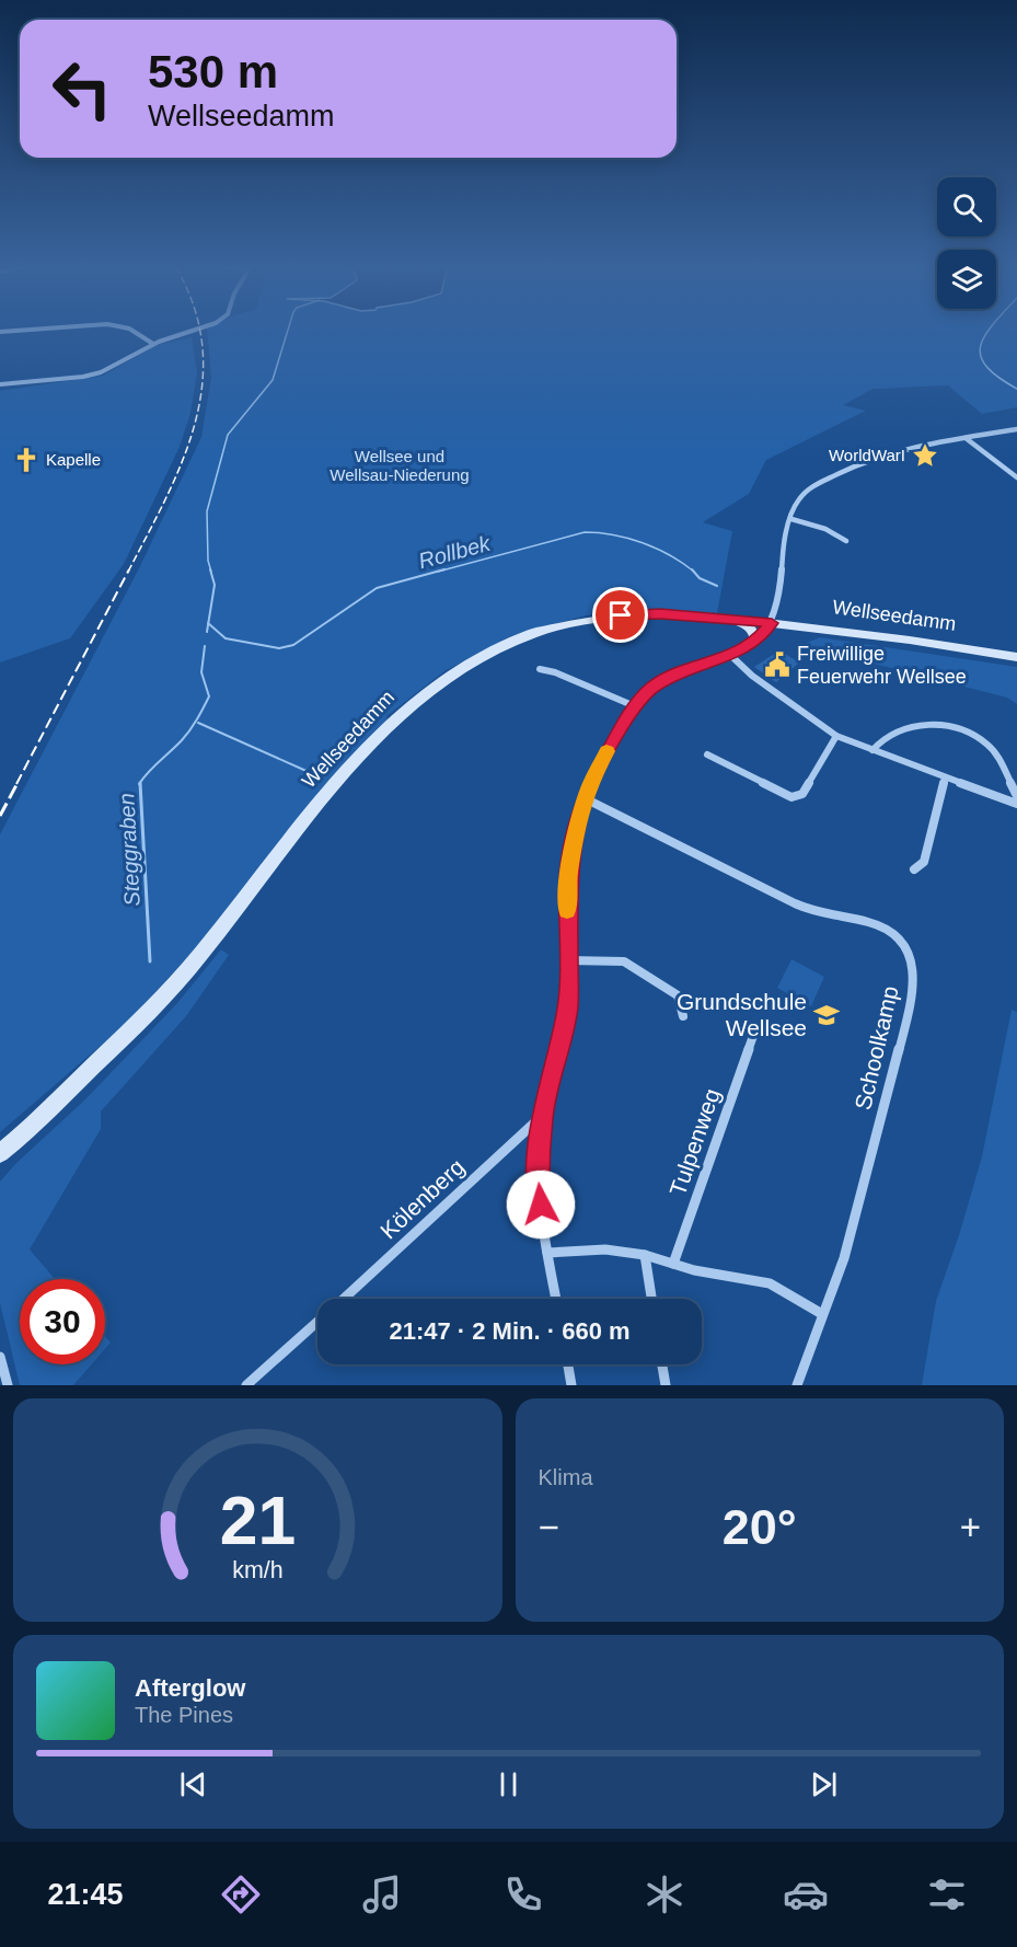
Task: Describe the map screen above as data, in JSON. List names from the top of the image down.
{
  "streets": {
    "main road": ["Wellseedamm"],
    "street": ["Schoolkamp", "Tulpenweg", "Kölenberg"]
  },
  "water": ["Rollbek", "Steggraben"],
  "parks": ["Wellsee und Wellsau-Niederung"],
  "places": {
    "place": ["WorldWarI"],
    "church": ["Kapelle"],
    "public building": ["Freiwillige Feuerwehr Wellsee"],
    "school or university": ["Grundschule Wellsee"]
  },
  "page": {
    "turn": ["530 m", "Wellseedamm"],
    "limit": "30",
    "trip": "21:47 · 2 Min. · 660 m",
    "tile": "Klima",
    "heat": ["−", "20°", "+"],
    "song": ["Afterglow", "The Pines"],
    "tabs": "21:45",
    "gauge": ["21", "km/h"]
  }
}
